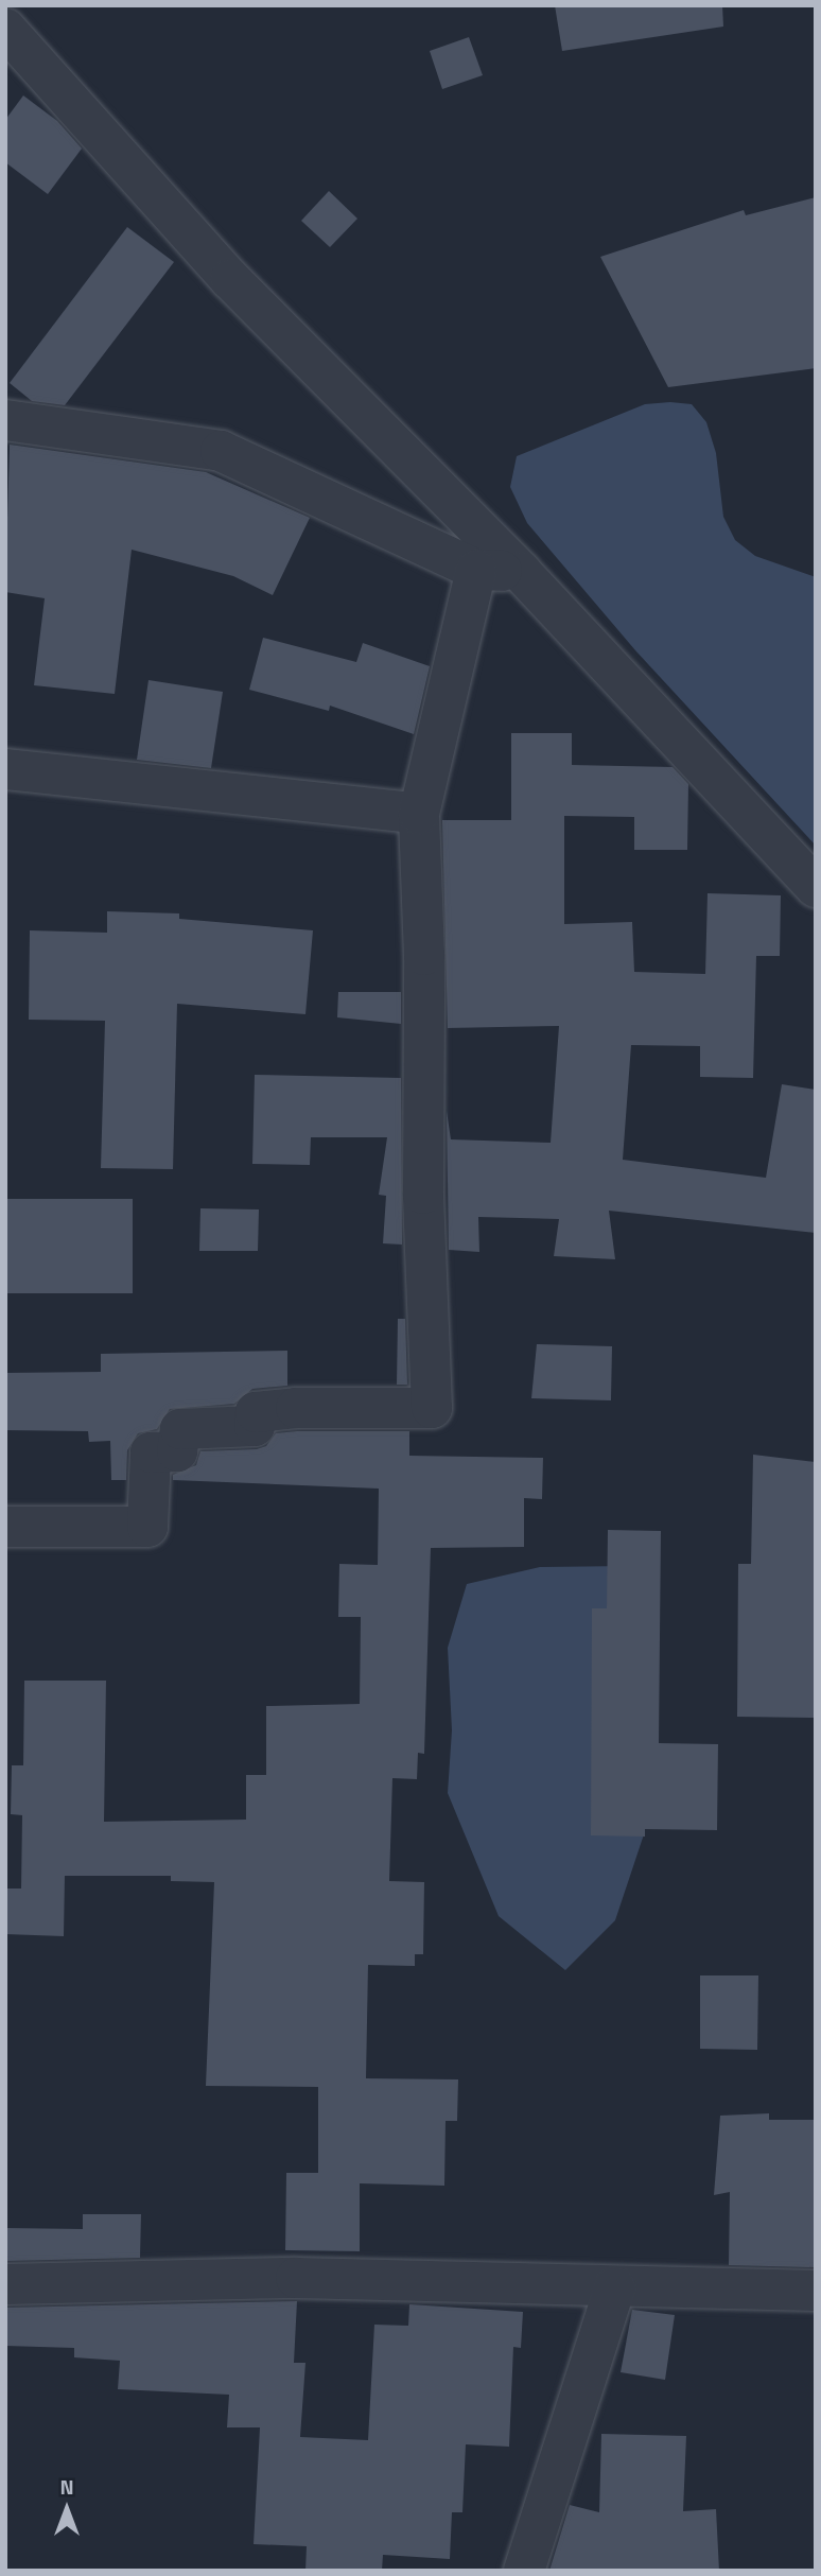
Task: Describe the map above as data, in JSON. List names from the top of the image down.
{
  "north": "top"
}
